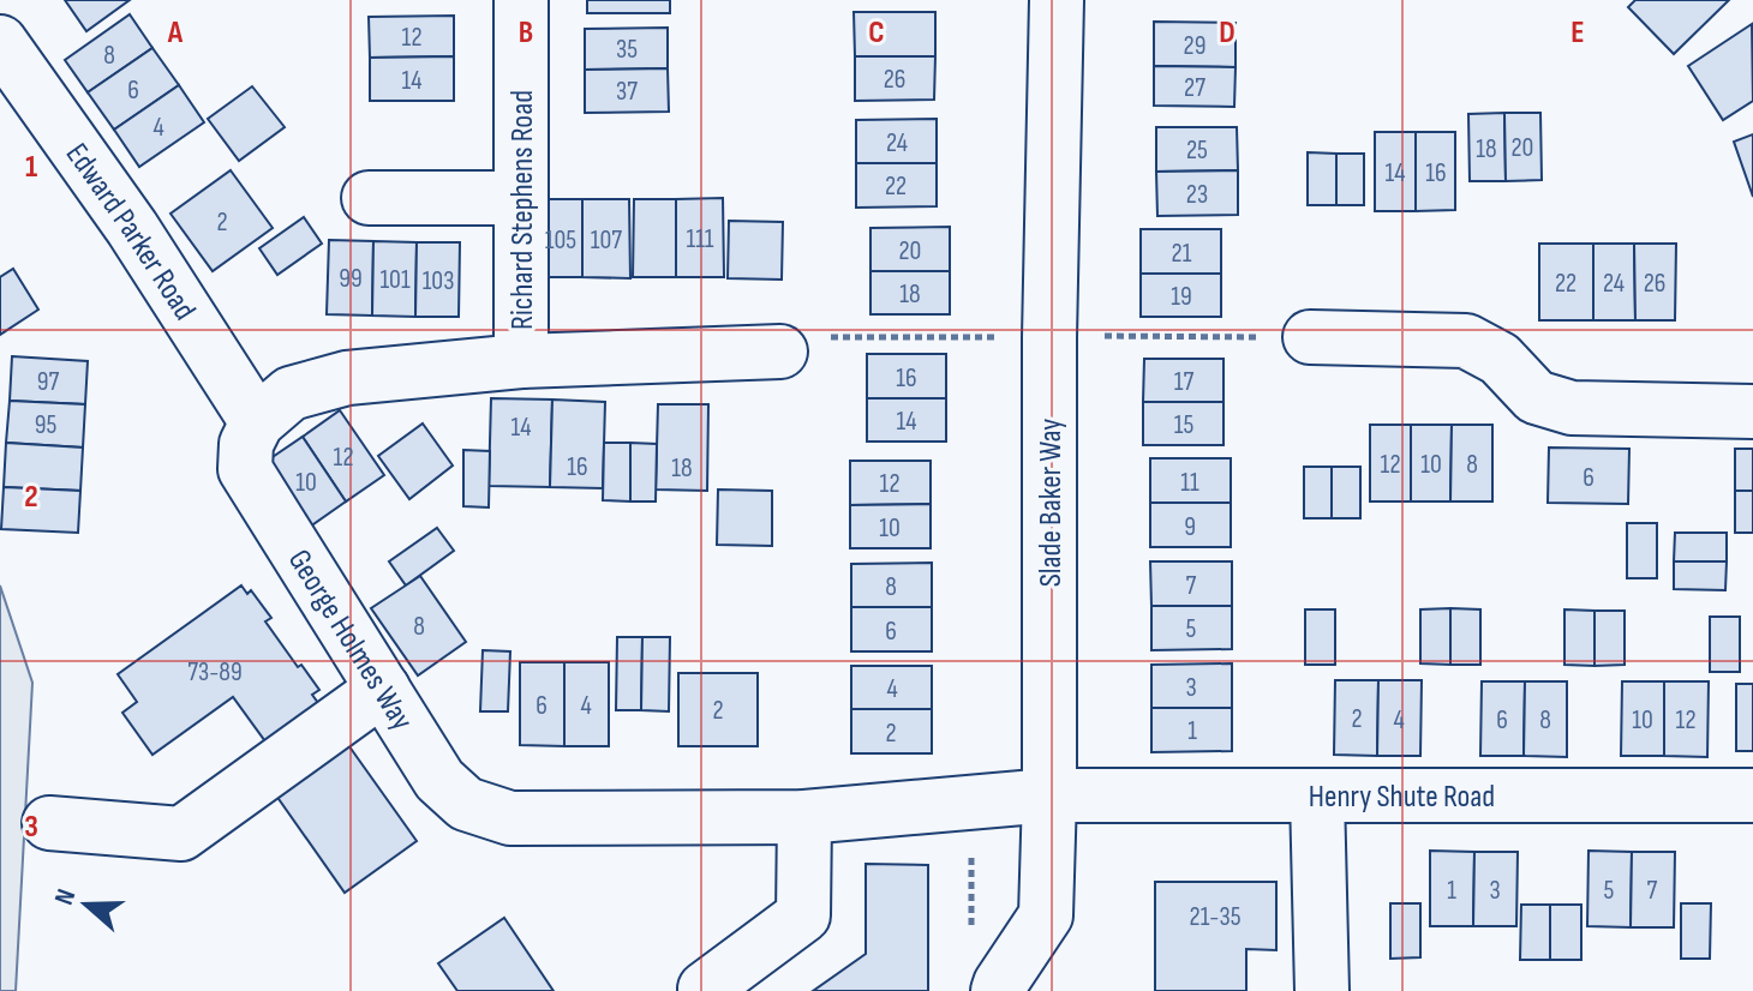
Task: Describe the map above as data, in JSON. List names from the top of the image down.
{
  "streets": {
    "street": [
      "Richard Stephens Road",
      "Edward Parker Road",
      "Slade Baker Way",
      "George Holmes Way",
      "Henry Shute Road"
    ]
  },
  "crossings": [
    ["Edward Parker Road", "George Holmes Way"],
    ["Slade Baker Way", "George Holmes Way"],
    ["Slade Baker Way", "Henry Shute Road"],
    ["George Holmes Way", "Henry Shute Road"]
  ],
  "house_numbers": [
    "12",
    "29",
    "35",
    "8",
    "26",
    "14",
    "27",
    "6",
    "37",
    "4",
    "24",
    "20",
    "18",
    "25",
    "14",
    "16",
    "22",
    "23",
    "2",
    "111",
    "105",
    "107",
    "20",
    "21",
    "99",
    "101",
    "103",
    "22",
    "24",
    "26",
    "18",
    "19",
    "16",
    "97",
    "17",
    "14",
    "95",
    "15",
    "14",
    "12",
    "12",
    "10",
    "8",
    "16",
    "18",
    "6",
    "10",
    "11",
    "12",
    "9",
    "10",
    "7",
    "8",
    "8",
    "5",
    "6",
    "73-89",
    "3",
    "4",
    "6",
    "4",
    "2",
    "2",
    "4",
    "6",
    "8",
    "10",
    "12",
    "1",
    "2",
    "1",
    "3",
    "5",
    "7",
    "21-35"
  ],
  "north": "left",
  "grid": {
    "columns": [
      "A",
      "B",
      "C",
      "D",
      "E"
    ],
    "rows": ["1", "2", "3"]
  }
}
